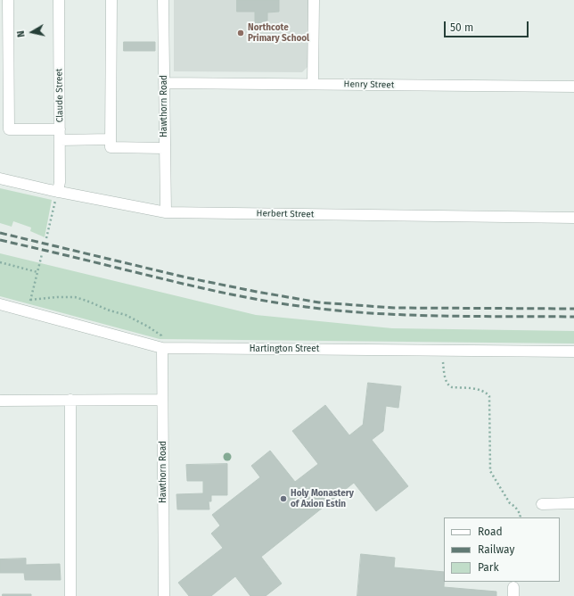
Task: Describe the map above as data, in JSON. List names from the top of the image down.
{
  "streets": {
    "street": [
      "Henry Street",
      "Claude Street",
      "Hawthorn Road",
      "Herbert Street",
      "Hartington Street"
    ]
  },
  "crossings": [
    ["Henry Street", "Hawthorn Road"],
    ["Claude Street", "Herbert Street"],
    ["Hawthorn Road", "Herbert Street"],
    ["Hawthorn Road", "Hartington Street"]
  ],
  "places": ["Northcote Primary School", "Holy Monastery of Axion Estin"],
  "legend": ["Road", "Railway", "Park"],
  "scale_bar": "50 m",
  "north": "left"
}
